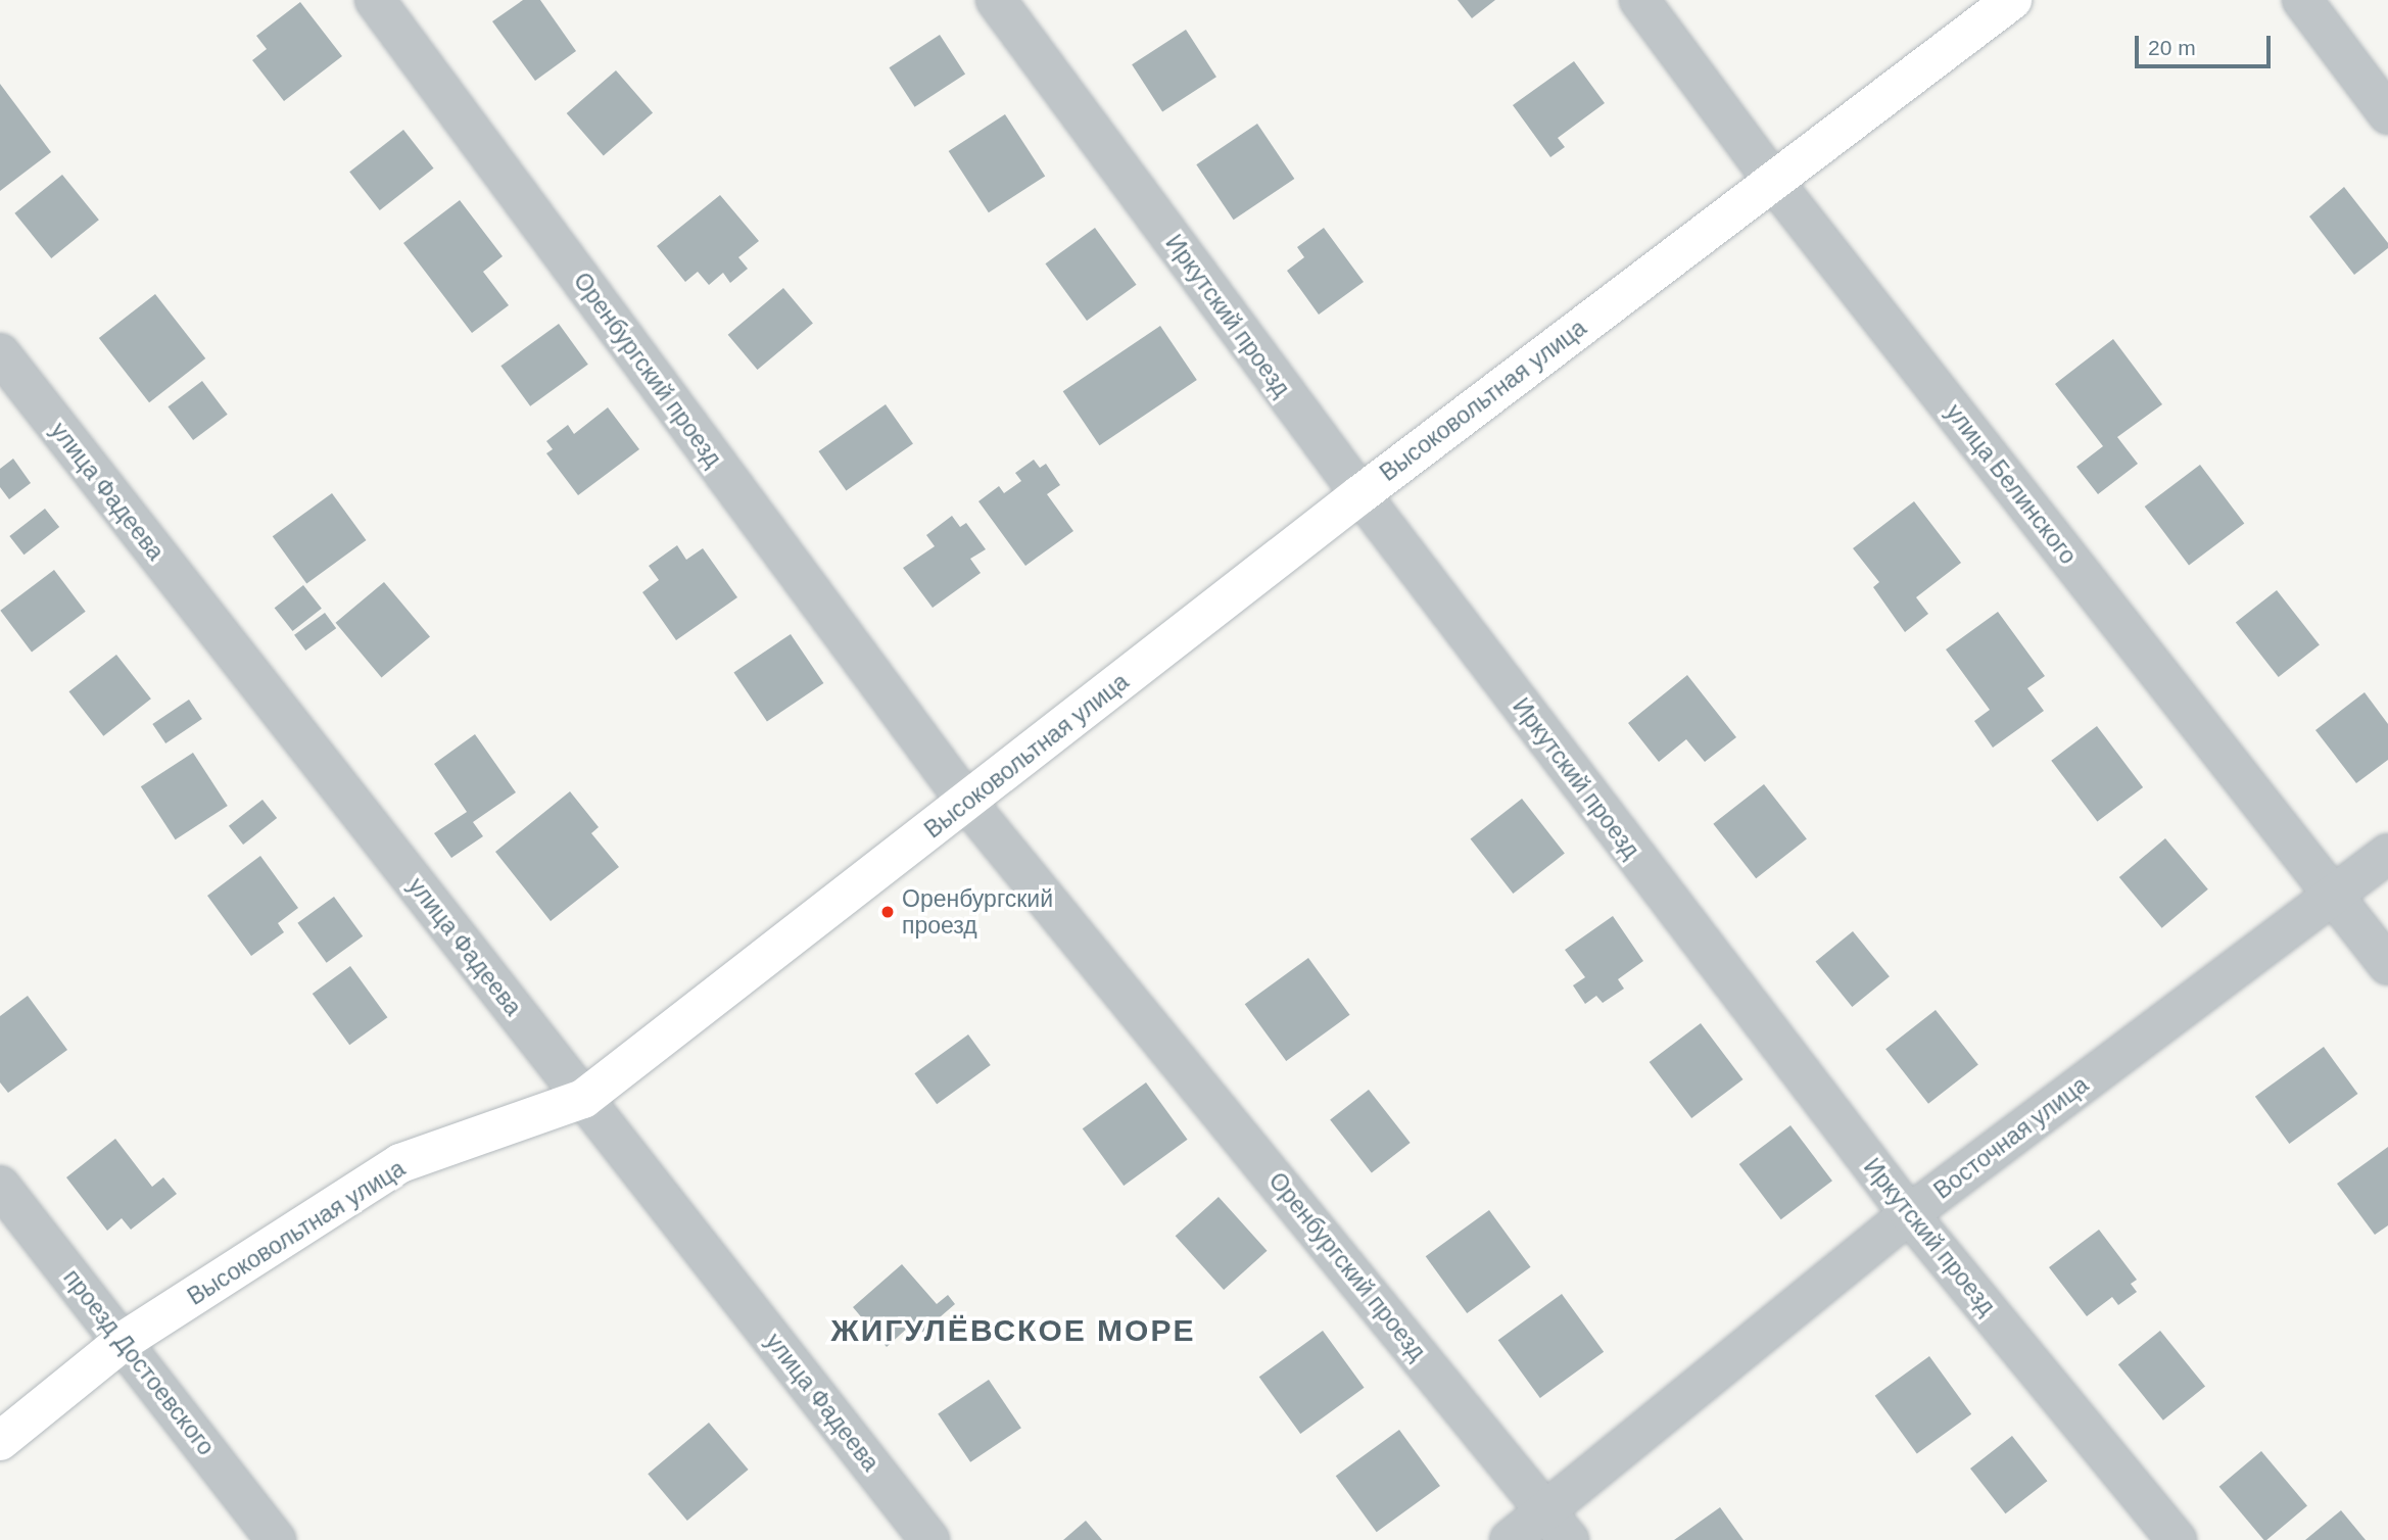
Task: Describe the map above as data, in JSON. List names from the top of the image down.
{
  "streets": {
    "street": [
      "Иркутский проезд",
      "Оренбургский проезд",
      "Высоковольтная улица",
      "улица Белинского",
      "улица Фадеева",
      "Восточная улица",
      "проезд Достоевского"
    ]
  },
  "crossings": [
    ["Иркутский проезд", "Высоковольтная улица"],
    ["Иркутский проезд", "Восточная улица"],
    ["Оренбургский проезд", "Высоковольтная улица"],
    ["Оренбургский проезд", "Восточная улица"],
    ["Высоковольтная улица", "улица Белинского"],
    ["Высоковольтная улица", "улица Фадеева"],
    ["Высоковольтная улица", "проезд Достоевского"],
    ["улица Белинского", "Восточная улица"]
  ],
  "districts": ["ЖИГУЛЁВСКОЕ МОРЕ"],
  "places": ["Оренбургский проезд"],
  "scale_bar": "20 m"
}
